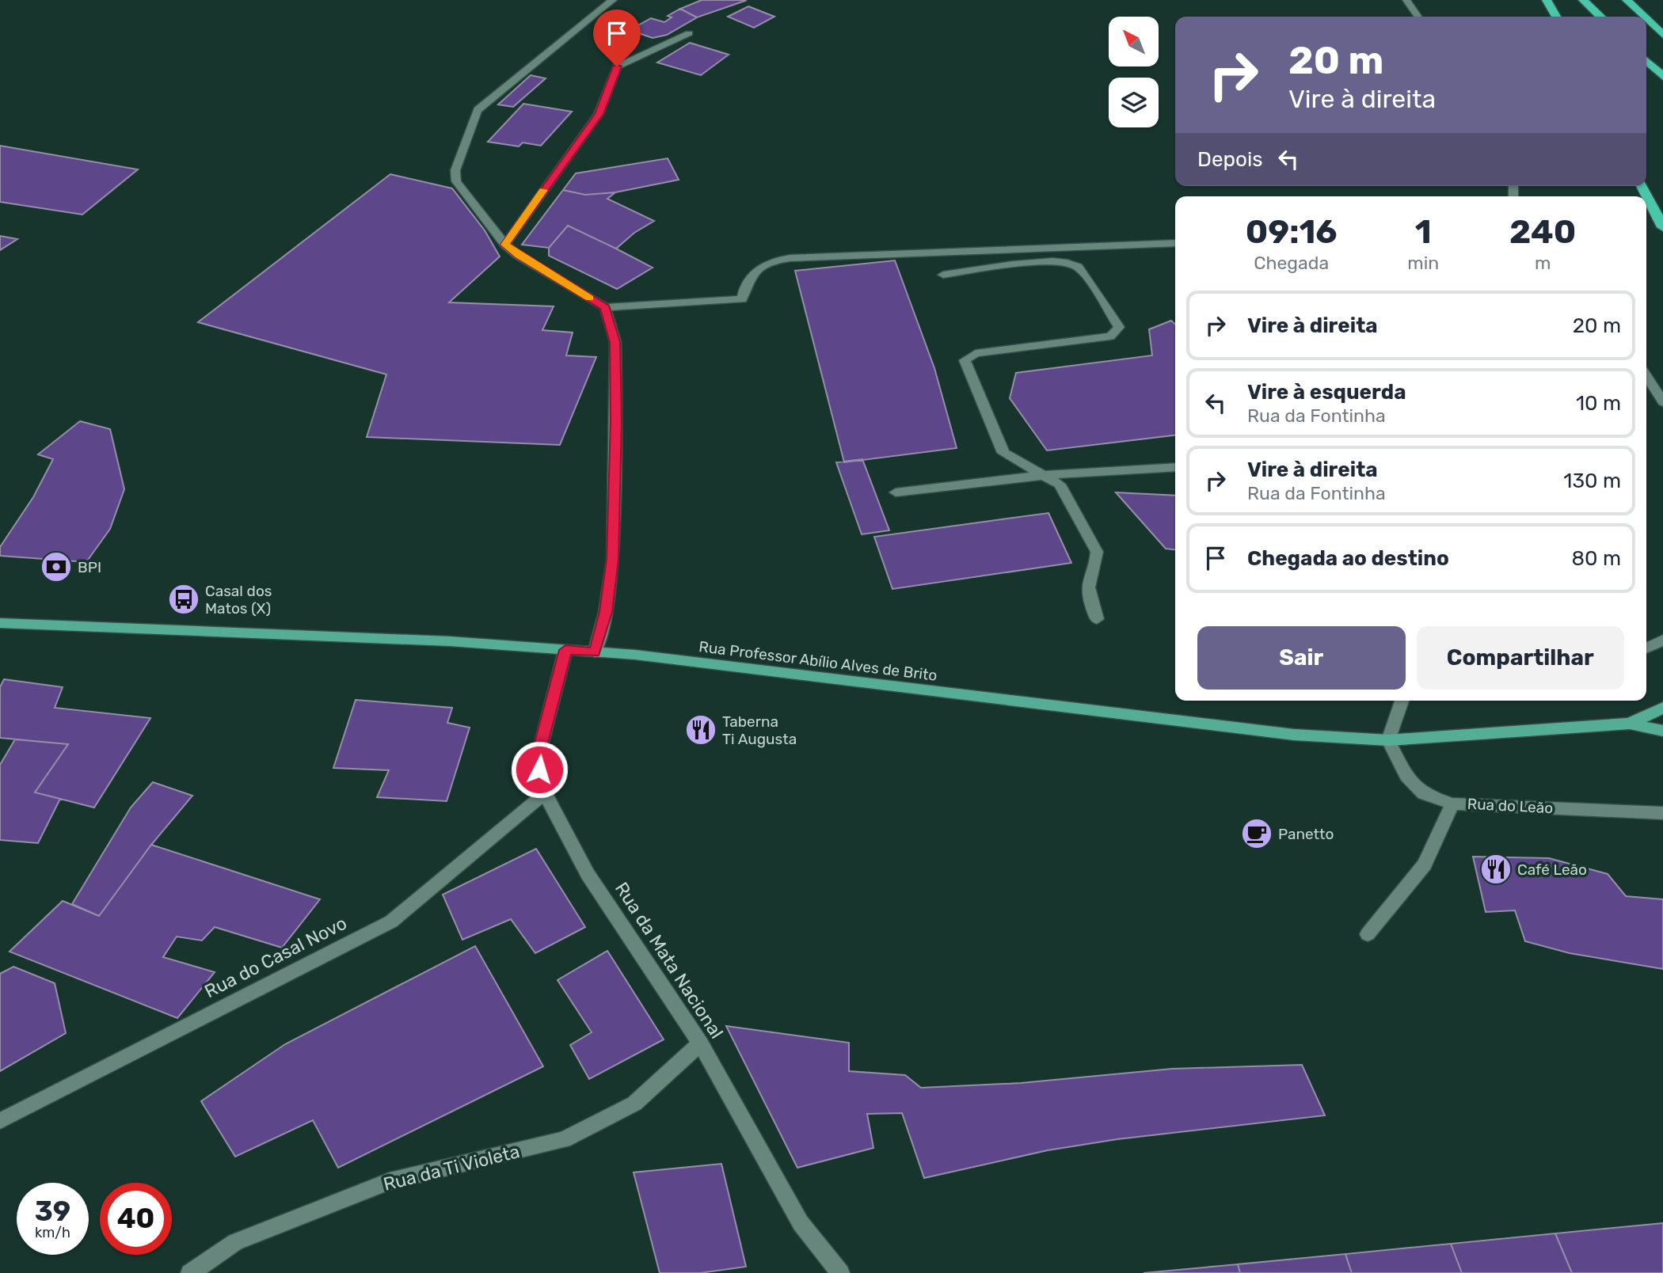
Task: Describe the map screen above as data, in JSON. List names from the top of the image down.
{
  "streets": {
    "main road": ["Rua Professor Abílio Alves de Brito"],
    "street": [
      "Rua do Leão",
      "Rua do Casal Novo",
      "Rua da Mata Nacional",
      "Rua da Ti Violeta"
    ]
  },
  "crossings": [
    ["Rua Professor Abílio Alves de Brito", "Rua do Leão"],
    ["Rua Professor Abílio Alves de Brito", "Rua da Mata Nacional"],
    ["Rua do Casal Novo", "Rua da Mata Nacional"],
    ["Rua da Mata Nacional", "Rua da Ti Violeta"]
  ],
  "places": {
    "bank": ["BPI"],
    "bus stop": ["Casal dos Matos (X)"],
    "restaurant": ["Taberna Ti Augusta", "Café Leão"],
    "cafe": ["Panetto"]
  },
  "north": "top left",
  "page": {
    "turn": ["20 m", "Vire à direita"],
    "then": "Depois",
    "eta": [
      "09:16",
      "Chegada",
      "1",
      "min",
      "240",
      "m"
    ],
    "list": [
      {
        "name": "Vire à direita",
        "value": "20 m"
      },
      {
        "name": "Vire à esquerda",
        "note": "Rua da Fontinha",
        "value": "10 m"
      },
      {
        "name": "Vire à direita",
        "note": "Rua da Fontinha",
        "value": "130 m"
      },
      {
        "name": "Chegada ao destino",
        "value": "80 m"
      }
    ],
    "buttons": ["Sair", "Compartilhar"],
    "speed": "39 km/h",
    "limit": "40"
  }
}
